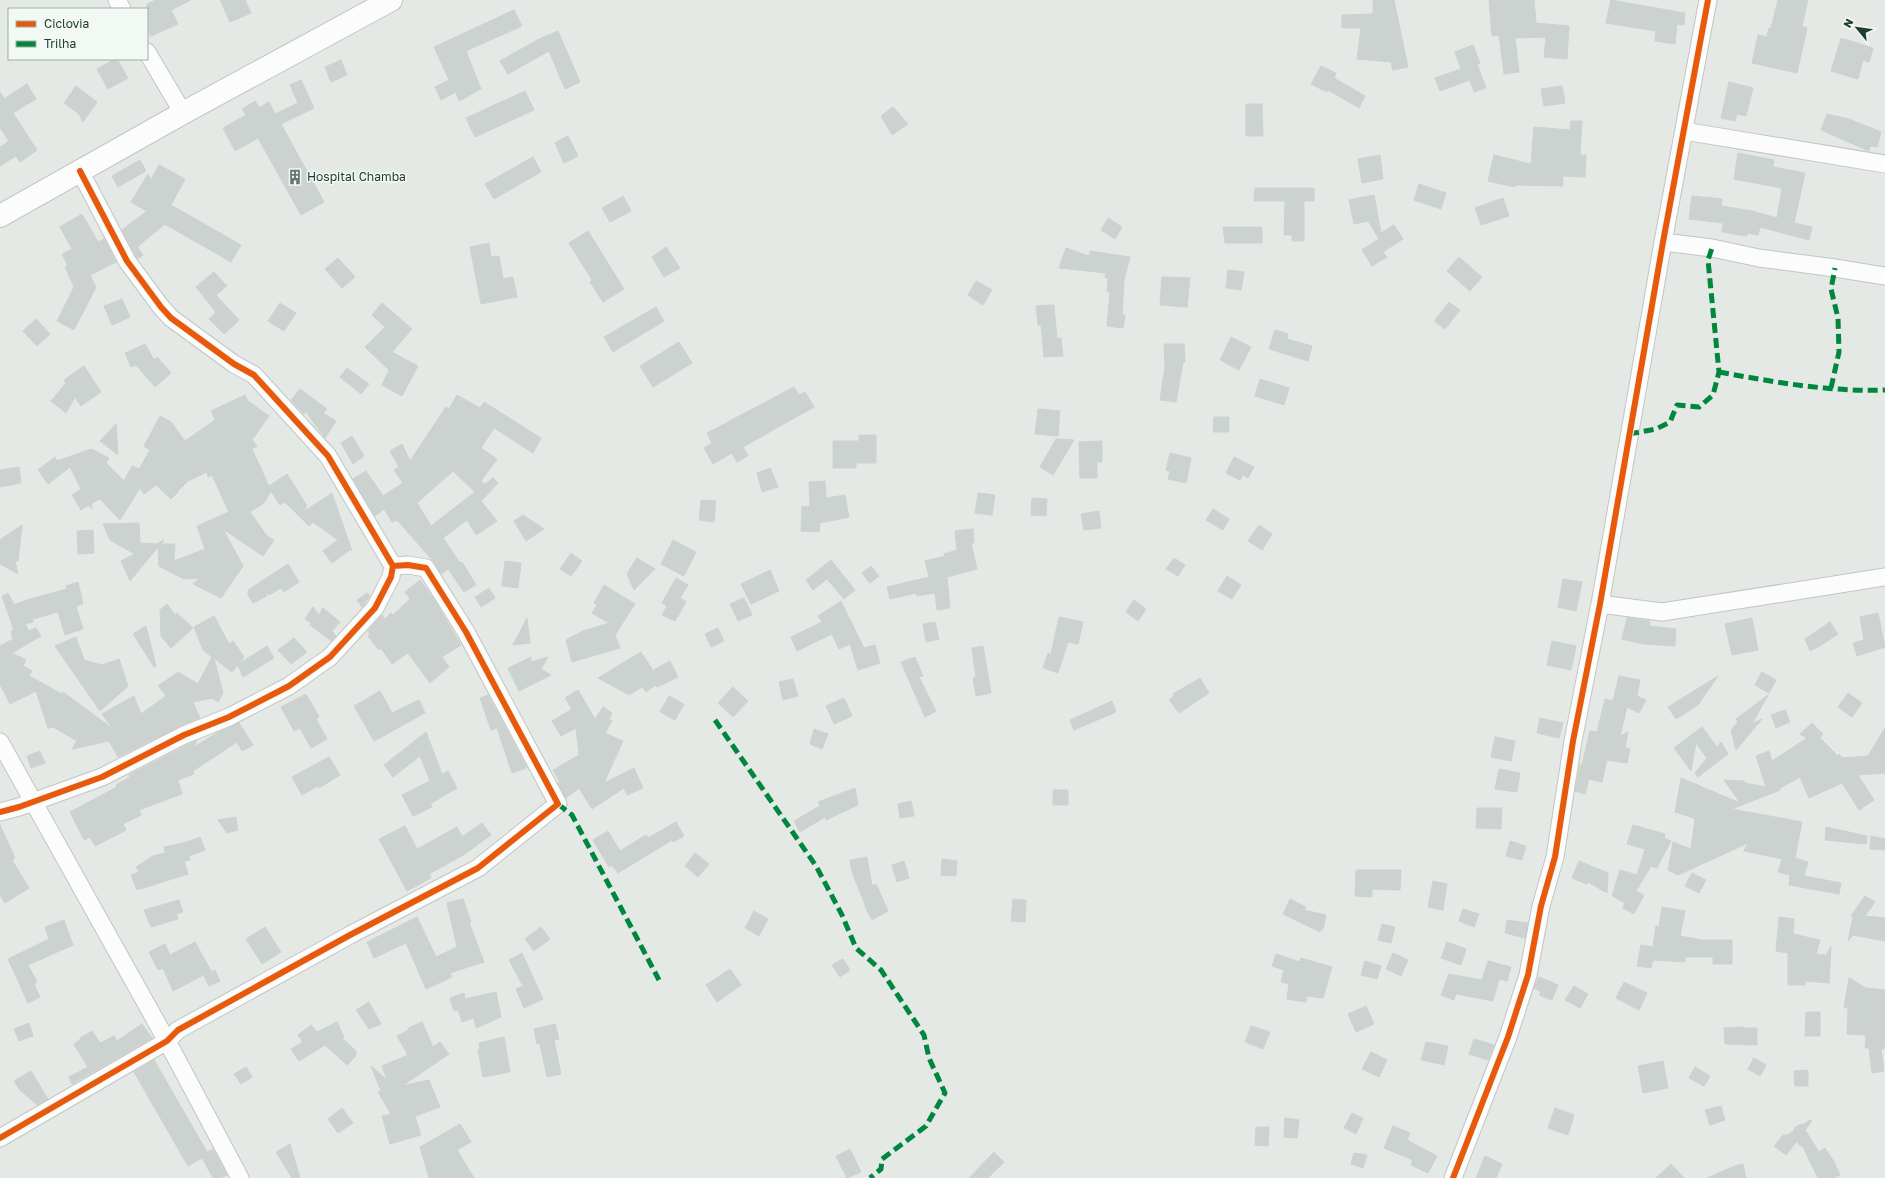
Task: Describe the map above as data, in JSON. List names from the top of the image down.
{
  "places": {
    "building": ["Hospital Chamba"]
  },
  "legend": ["Ciclovia", "Trilha"],
  "north": "top left"
}
